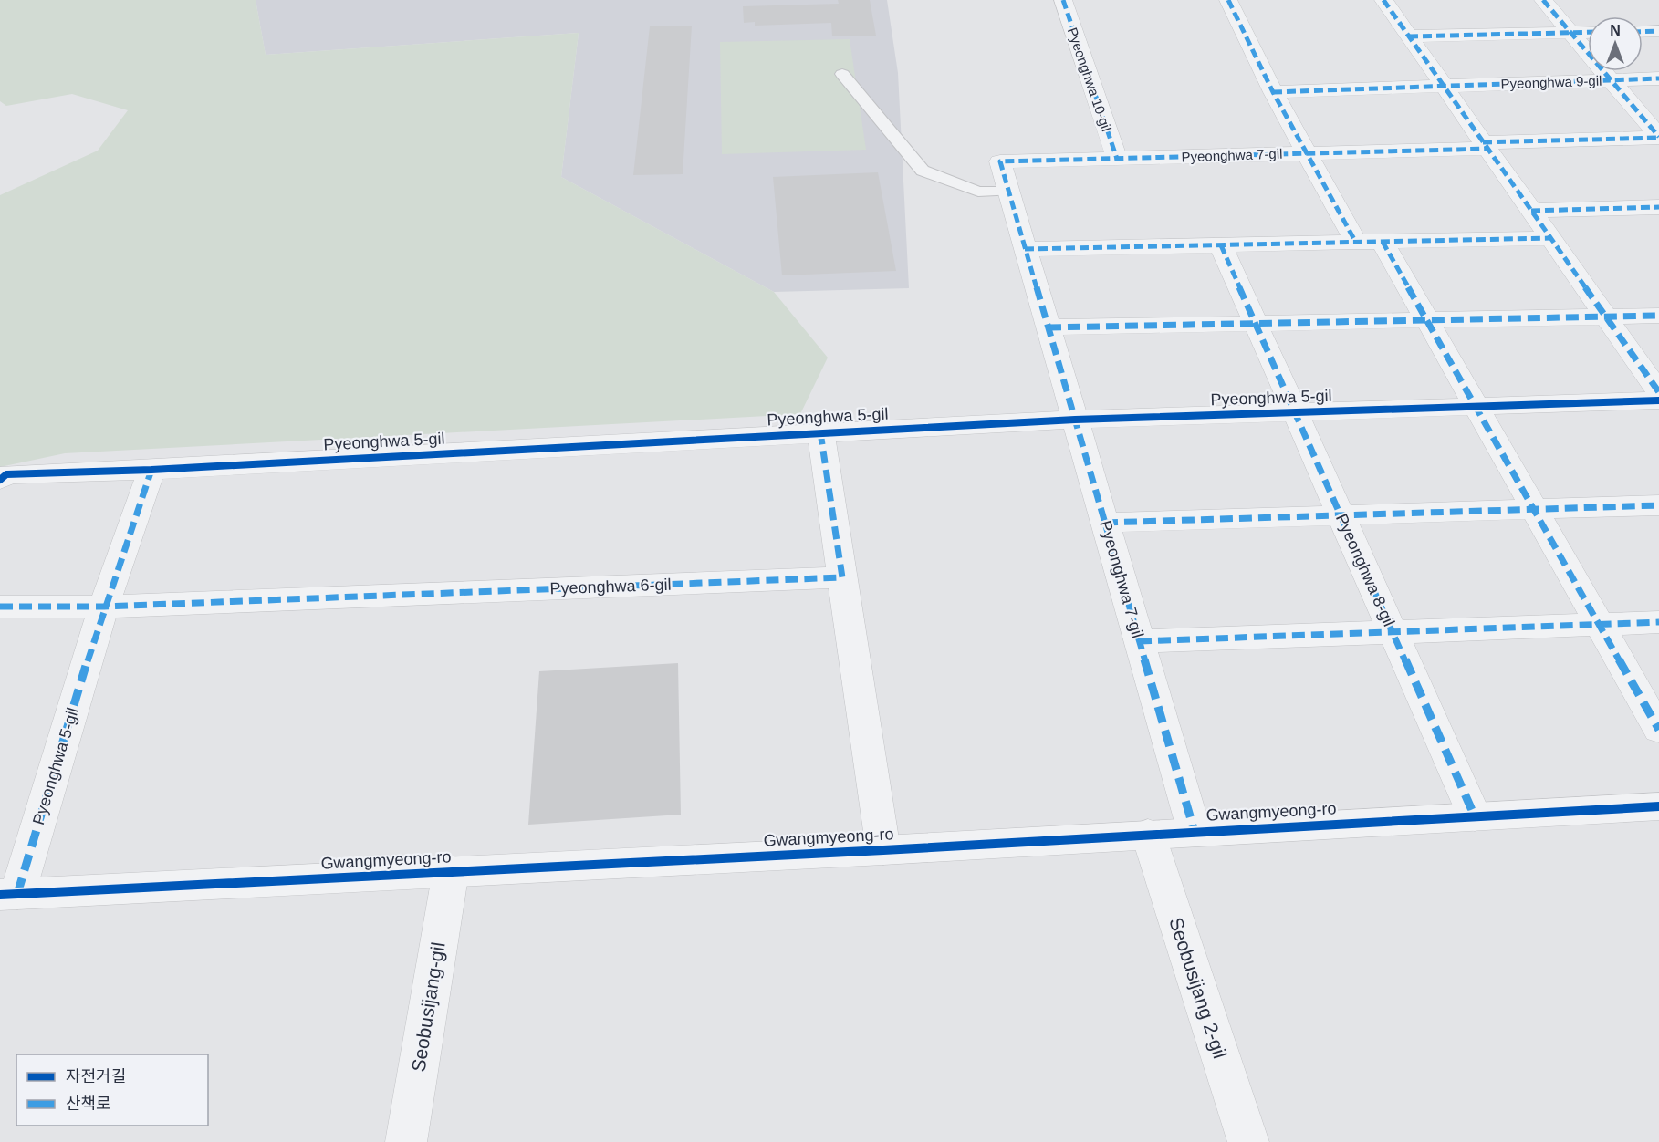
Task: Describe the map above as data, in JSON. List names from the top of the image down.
{
  "streets": {
    "street": [
      "Pyeonghwa 10-gil",
      "Pyeonghwa 9-gil",
      "Pyeonghwa 7-gil",
      "Pyeonghwa 5-gil",
      "Pyeonghwa 8-gil",
      "Pyeonghwa 6-gil",
      "Gwangmyeong-ro",
      "Seobusijang 2-gil",
      "Seobusijang-gil"
    ]
  },
  "crossings": [
    ["Pyeonghwa 10-gil", "Pyeonghwa 7-gil"],
    ["Pyeonghwa 9-gil", "Pyeonghwa 7-gil"],
    ["Pyeonghwa 7-gil", "Pyeonghwa 5-gil"],
    ["Pyeonghwa 7-gil", "Gwangmyeong-ro"],
    ["Pyeonghwa 5-gil", "Pyeonghwa 8-gil"],
    ["Pyeonghwa 5-gil", "Pyeonghwa 6-gil"],
    ["Pyeonghwa 5-gil", "Gwangmyeong-ro"],
    ["Pyeonghwa 8-gil", "Gwangmyeong-ro"],
    ["Gwangmyeong-ro", "Seobusijang 2-gil"],
    ["Gwangmyeong-ro", "Seobusijang-gil"]
  ],
  "legend": ["자전거길", "산책로"],
  "north": "top"
}
